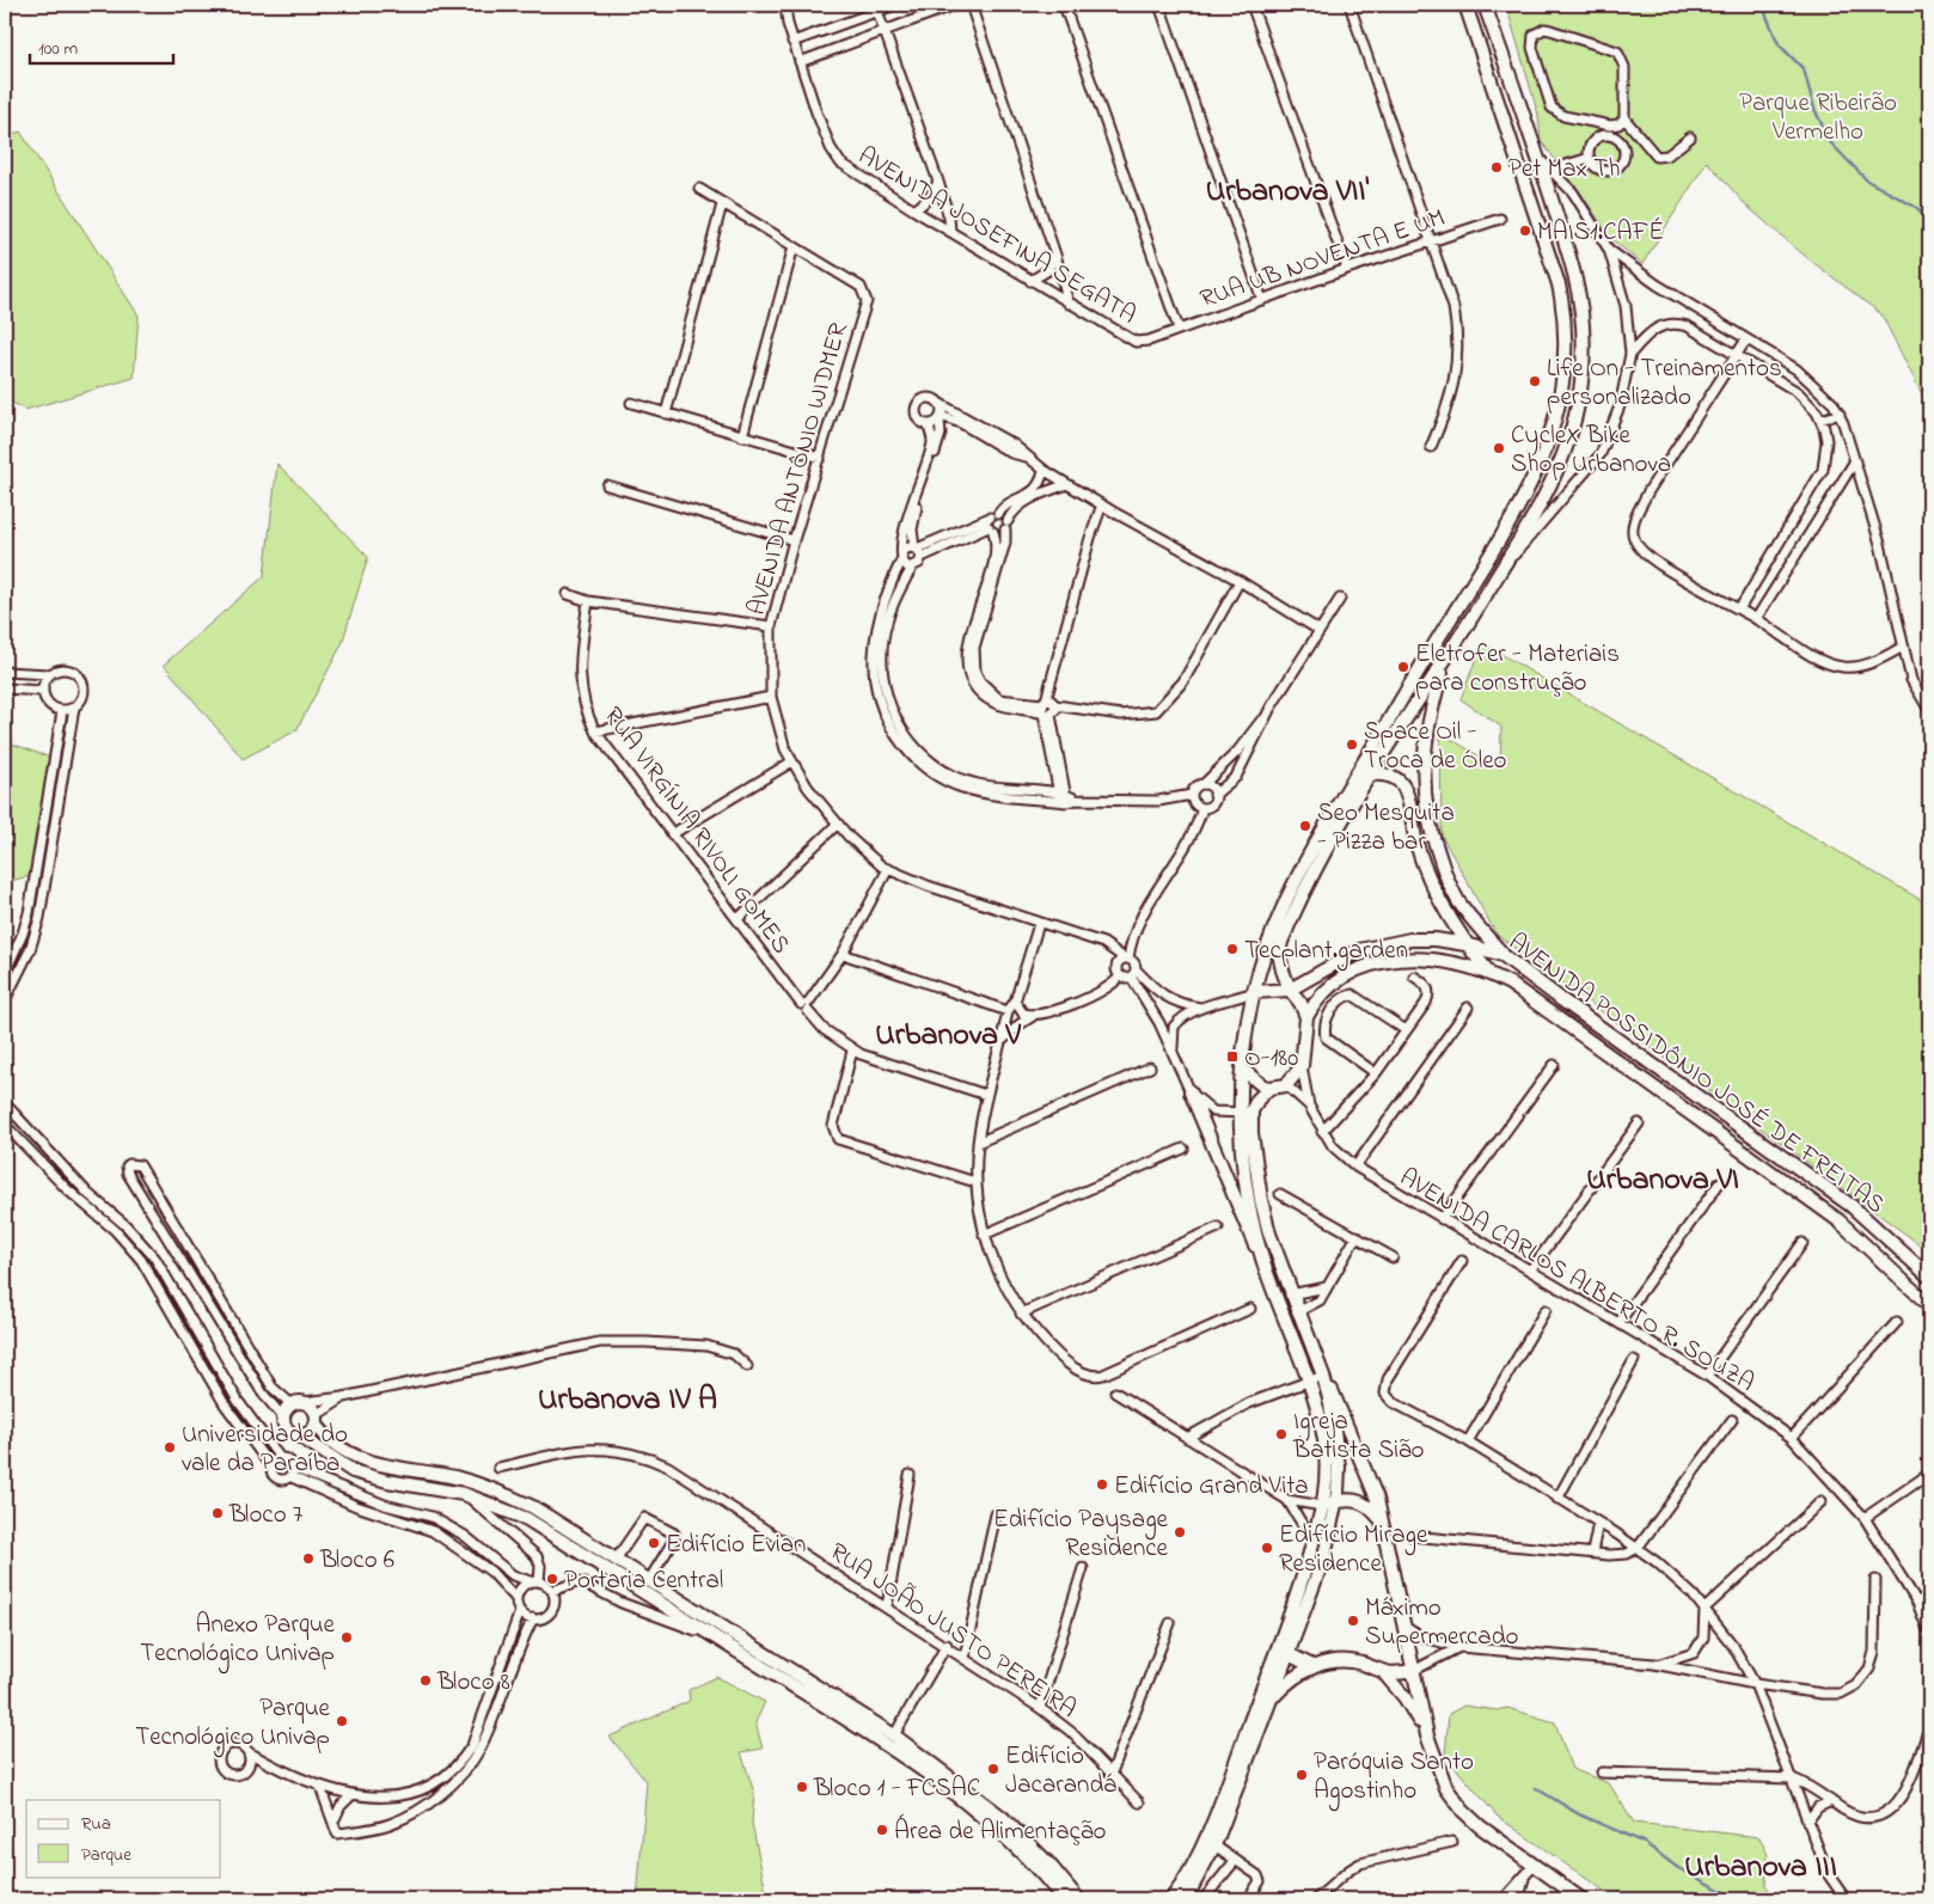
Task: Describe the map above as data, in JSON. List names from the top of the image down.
{
  "streets": {
    "street": [
      "AVENIDA JOSEFINA SEGATA",
      "RUA UB NOVENTA E UM",
      "AVENIDA ANTÔNIO WIDMER",
      "RUA VIRGÍNIA RIVOLI GOMES",
      "AVENIDA POSSIDÔNIO JOSÉ DE FREITAS",
      "AVENIDA CARLOS ALBERTO R. SOUZA",
      "RUA JOÃO JUSTO PEREIRA"
    ]
  },
  "crossings": [
    ["AVENIDA JOSEFINA SEGATA", "RUA UB NOVENTA E UM"]
  ],
  "districts": [
    "Urbanova VII'",
    "Urbanova V",
    "Urbanova VI",
    "Urbanova IV A",
    "Urbanova III"
  ],
  "parks": ["Parque Ribeirão Vermelho"],
  "places": {
    "other": [
      "Pet Max Th",
      "MAIS1.CAFÉ",
      "Life On - Treinamentos personalizado",
      "CycleX Bike Shop Urbanova",
      "Eletrofer - Materiais para construção",
      "Space Oil - Troca de Óleo",
      "Seo Mesquita - Pizza bar",
      "Tecplant.garden",
      "Igreja Batista Sião",
      "Universidade do vale da Paraíba",
      "Edifício Grand Vita",
      "Bloco 7",
      "Edifício Paysage Residence",
      "Edifício Evian",
      "Edifício Mirage Residence",
      "Bloco 6",
      "Portaria Central",
      "Máximo Supermercado",
      "Anexo Parque Tecnológico Univap",
      "Bloco 8",
      "Parque Tecnológico Univap",
      "Edifício Jacarandá",
      "Paróquia Santo Agostinho",
      "Bloco 1 - FCSAC",
      "Área de Alimentação"
    ],
    "transit": ["O-180"]
  },
  "legend": ["Rua", "Parque"],
  "scale_bar": "100 m"
}
